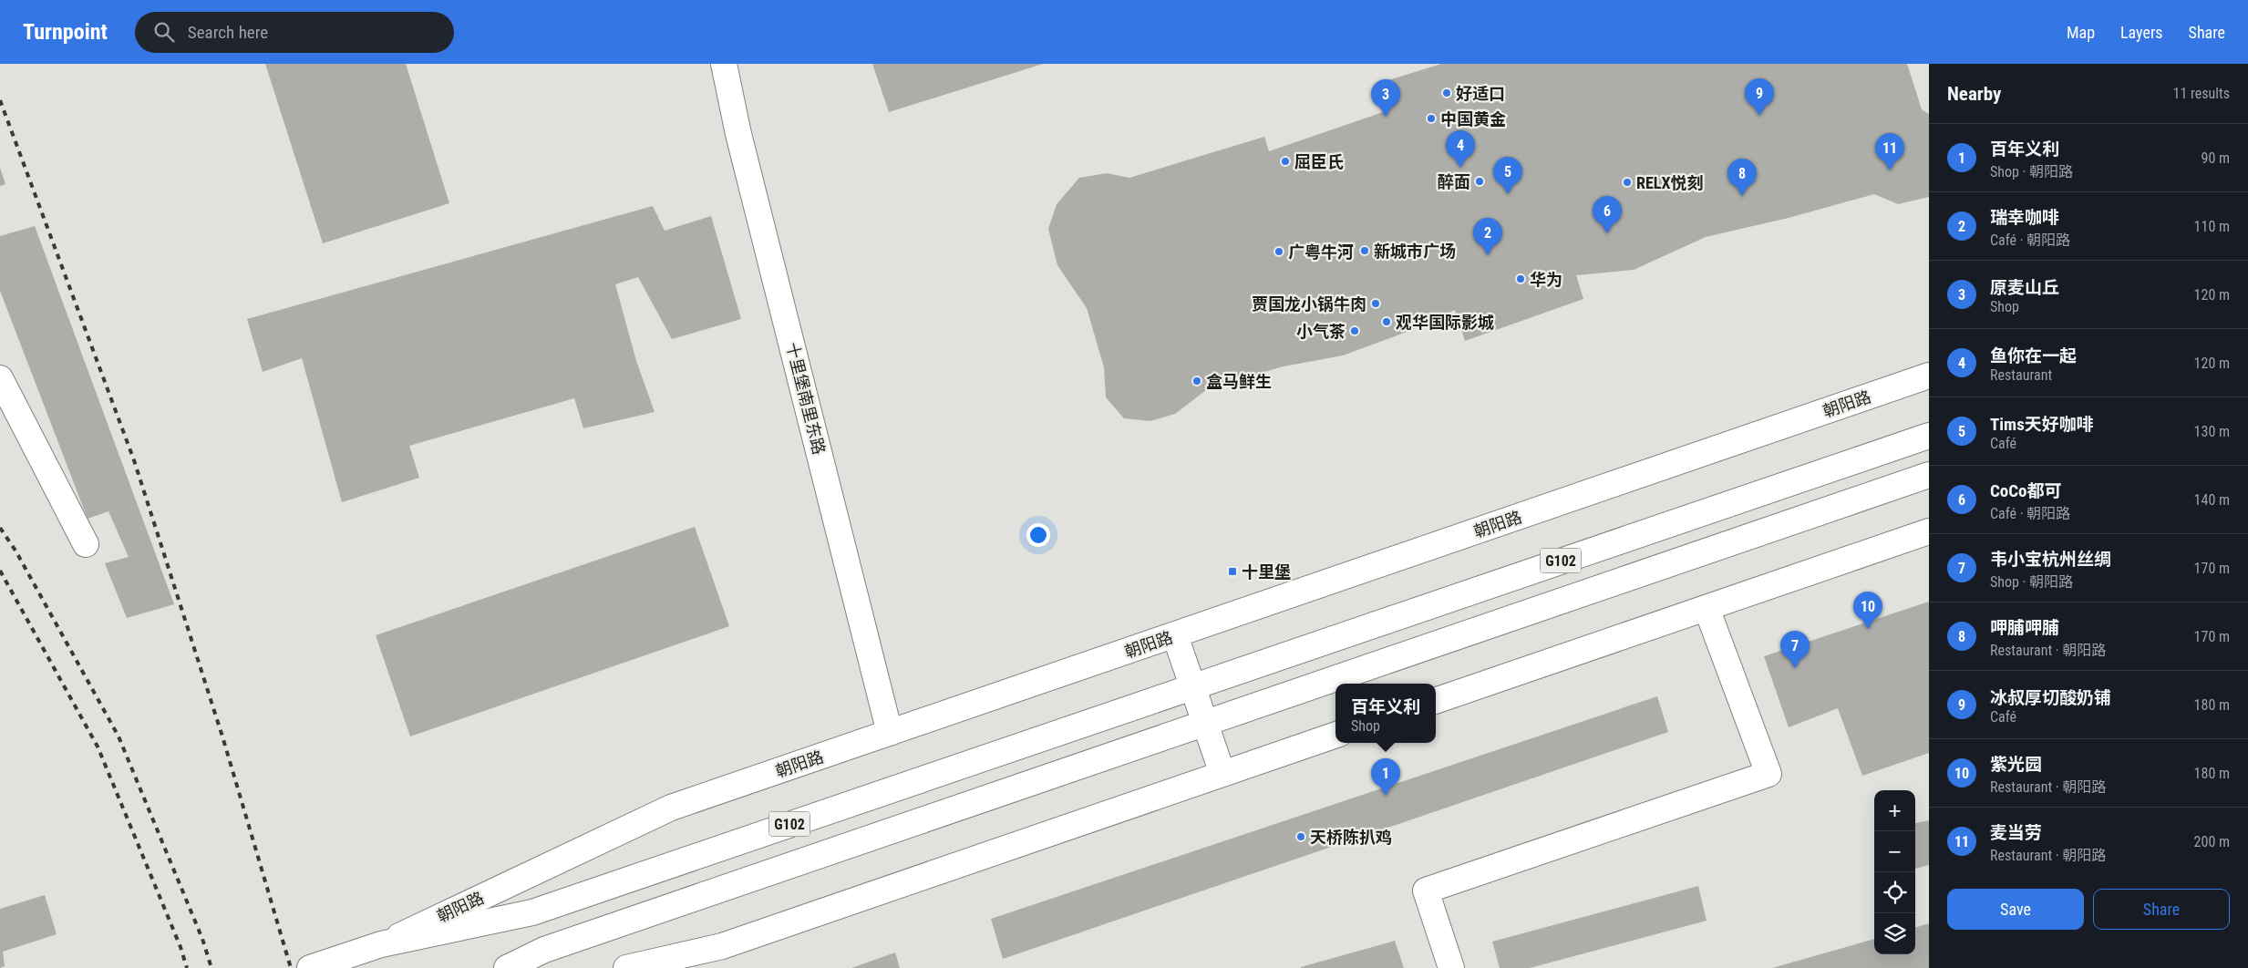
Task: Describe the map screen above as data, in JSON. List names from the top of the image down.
{
  "streets": {
    "main road": ["十里堡南里东路", "朝阳路", "G102"]
  },
  "crossings": [
    ["十里堡南里东路", "朝阳路"]
  ],
  "places": {
    "other": [
      "好适口",
      "中国黄金",
      "屈臣氏",
      "醉面",
      "RELX悦刻",
      "新城市广场",
      "广粤牛河",
      "华为",
      "贾国龙小锅牛肉",
      "观华国际影城",
      "小气茶",
      "盒马鲜生",
      "天桥陈扒鸡"
    ],
    "transit": ["十里堡"]
  },
  "page": {
    "header": "Turnpoint",
    "search": "Search here",
    "nav": ["Map", "Layers", "Share"],
    "heading": ["Nearby", "11 results"],
    "pins": [
      "9",
      "3",
      "4",
      "11",
      "5",
      "8",
      "6",
      "2",
      "10",
      "7",
      "1"
    ],
    "list": [
      {
        "mark": "1",
        "name": "百年义利",
        "note": "Shop · 朝阳路",
        "value": "90 m"
      },
      {
        "mark": "2",
        "name": "瑞幸咖啡",
        "note": "Café · 朝阳路",
        "value": "110 m"
      },
      {
        "mark": "3",
        "name": "原麦山丘",
        "note": "Shop",
        "value": "120 m"
      },
      {
        "mark": "4",
        "name": "鱼你在一起",
        "note": "Restaurant",
        "value": "120 m"
      },
      {
        "mark": "5",
        "name": "Tims天好咖啡",
        "note": "Café",
        "value": "130 m"
      },
      {
        "mark": "6",
        "name": "CoCo都可",
        "note": "Café · 朝阳路",
        "value": "140 m"
      },
      {
        "mark": "7",
        "name": "韦小宝杭州丝绸",
        "note": "Shop · 朝阳路",
        "value": "170 m"
      },
      {
        "mark": "8",
        "name": "呷脯呷脯",
        "note": "Restaurant · 朝阳路",
        "value": "170 m"
      },
      {
        "mark": "9",
        "name": "冰叔厚切酸奶铺",
        "note": "Café",
        "value": "180 m"
      },
      {
        "mark": "10",
        "name": "紫光园",
        "note": "Restaurant · 朝阳路",
        "value": "180 m"
      },
      {
        "mark": "11",
        "name": "麦当劳",
        "note": "Restaurant · 朝阳路",
        "value": "200 m"
      }
    ],
    "popup": ["百年义利", "Shop"],
    "map_buttons": ["+", "−"],
    "buttons": ["Save", "Share"]
  }
}
